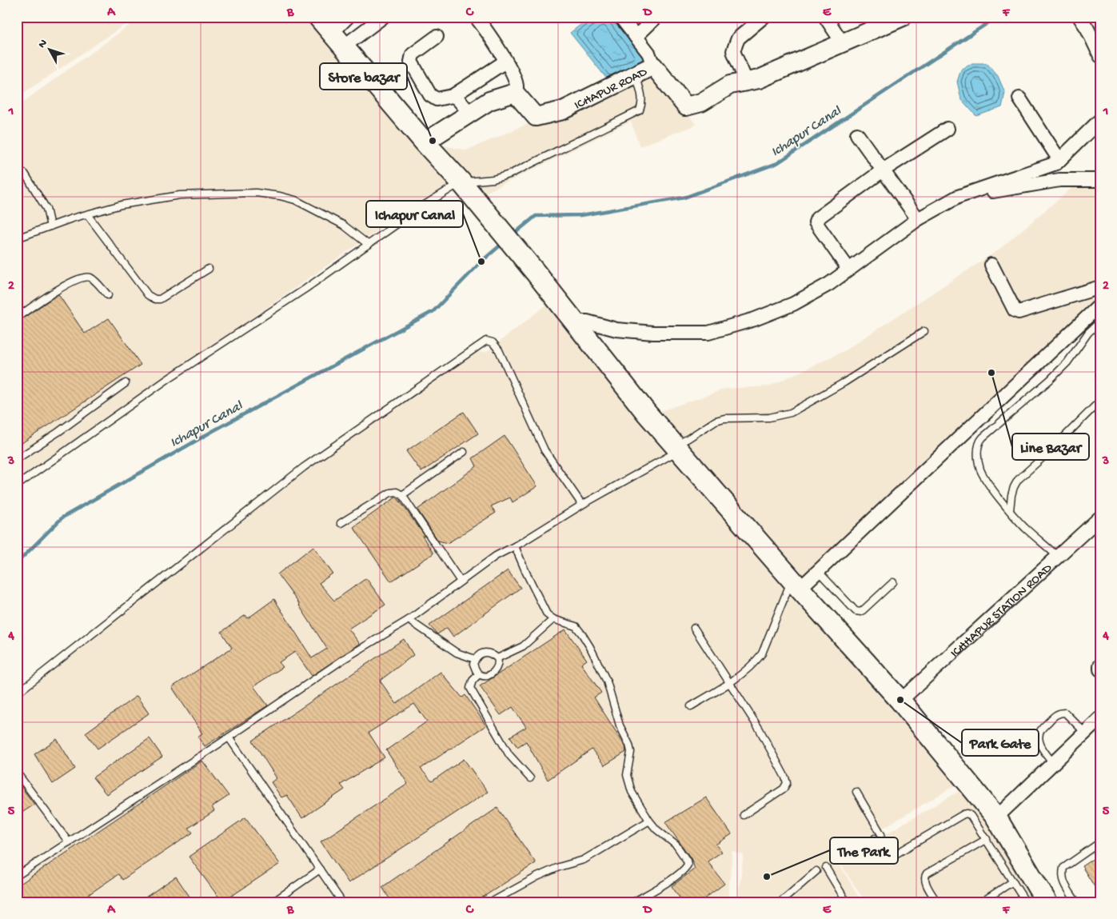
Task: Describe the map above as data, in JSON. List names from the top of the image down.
{
  "streets": {
    "street": ["ICHAPUR ROAD", "ICHHAPUR STATION ROAD"]
  },
  "water": ["Ichapur Canal"],
  "places": [
    "Store bazar",
    "Ichapur Canal",
    "Line Bazar",
    "Park Gate",
    "The Park"
  ],
  "north": "top left",
  "grid": {
    "columns": [
      "A",
      "B",
      "C",
      "D",
      "E",
      "F"
    ],
    "rows": [
      "1",
      "2",
      "3",
      "4",
      "5"
    ]
  }
}
